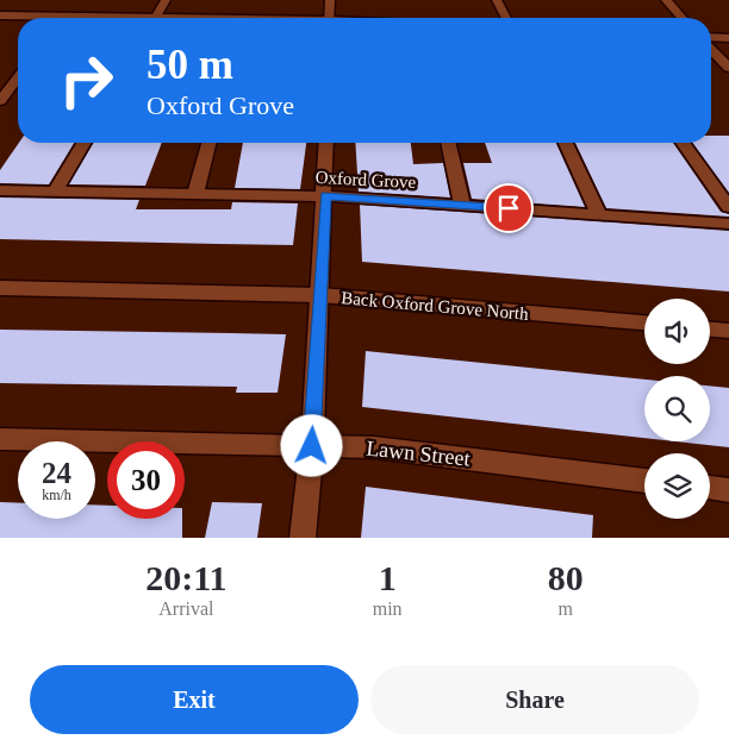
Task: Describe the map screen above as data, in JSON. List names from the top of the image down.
{
  "streets": {
    "street": ["Oxford Grove", "Back Oxford Grove North", "Lawn Street"]
  },
  "page": {
    "turn": ["50 m", "Oxford Grove"],
    "speed": "24 km/h",
    "limit": "30",
    "eta": [
      "20:11",
      "Arrival",
      "1",
      "min",
      "80",
      "m"
    ],
    "buttons": ["Exit", "Share"]
  }
}
